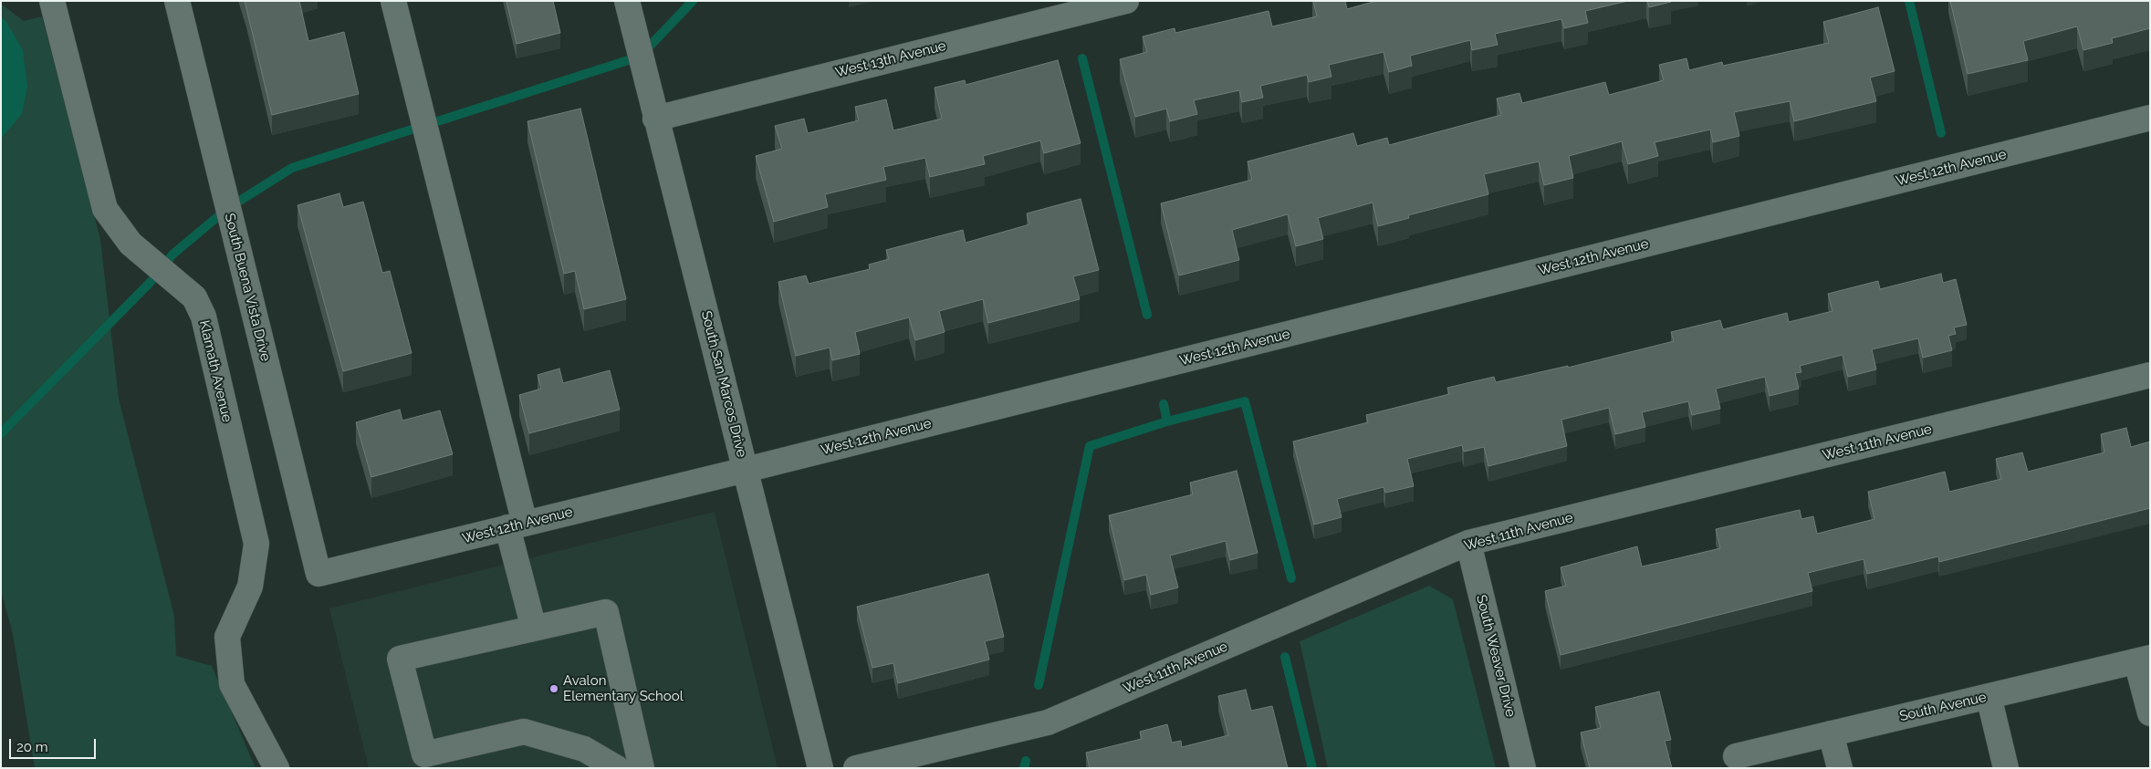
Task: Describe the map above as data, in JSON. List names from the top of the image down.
{
  "streets": {
    "street": [
      "West 13th Avenue",
      "West 12th Avenue",
      "South Buena Vista Drive",
      "Klamath Avenue",
      "South San Marcos Drive",
      "West 11th Avenue",
      "South Weaver Drive",
      "South Avenue"
    ]
  },
  "crossings": [
    ["West 13th Avenue", "South San Marcos Drive"],
    ["West 12th Avenue", "South Buena Vista Drive"],
    ["West 12th Avenue", "South San Marcos Drive"],
    ["West 11th Avenue", "South Weaver Drive"]
  ],
  "places": ["Avalon Elementary School"],
  "scale_bar": "20 m"
}
